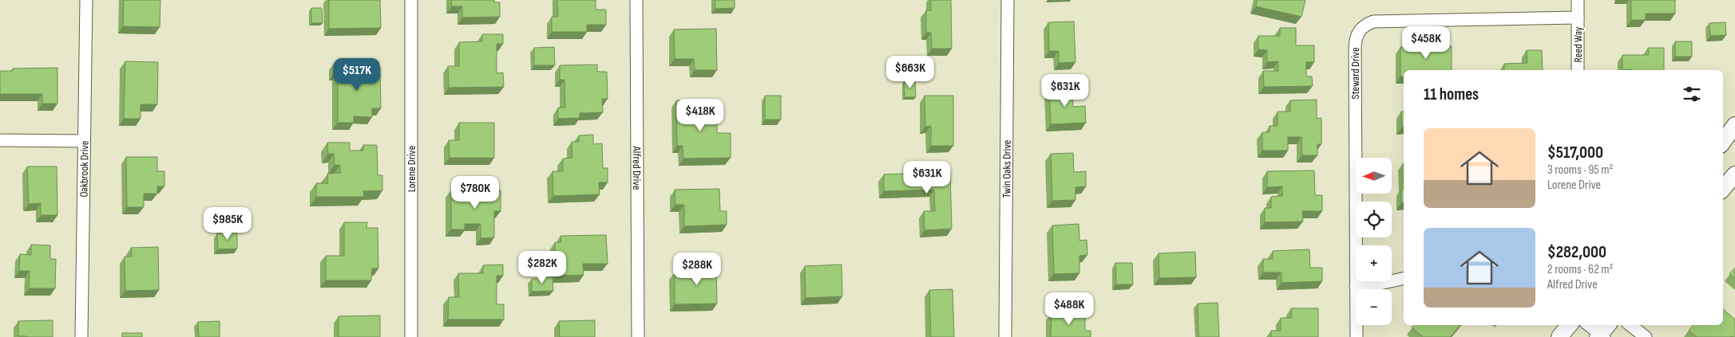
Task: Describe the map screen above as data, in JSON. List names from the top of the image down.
{
  "streets": {
    "street": [
      "Reed Way",
      "Steward Drive",
      "Oakbrook Drive",
      "Lorene Drive",
      "Alfred Drive",
      "Twin Oaks Drive"
    ]
  },
  "crossings": [
    ["Reed Way", "Steward Drive"]
  ],
  "north": "left",
  "page": {
    "price": [
      "$458K",
      "$663K",
      "$517K",
      "$631K",
      "$418K",
      "$631K",
      "$780K",
      "$985K",
      "$282K",
      "$288K",
      "$488K"
    ],
    "heading": "11 homes",
    "list": [
      {
        "name": "$517,000",
        "note": "3 rooms · 95 m² · Lorene Drive"
      },
      {
        "name": "$282,000",
        "note": "2 rooms · 62 m² · Alfred Drive"
      }
    ],
    "map_buttons": ["+", "−"]
  }
}
